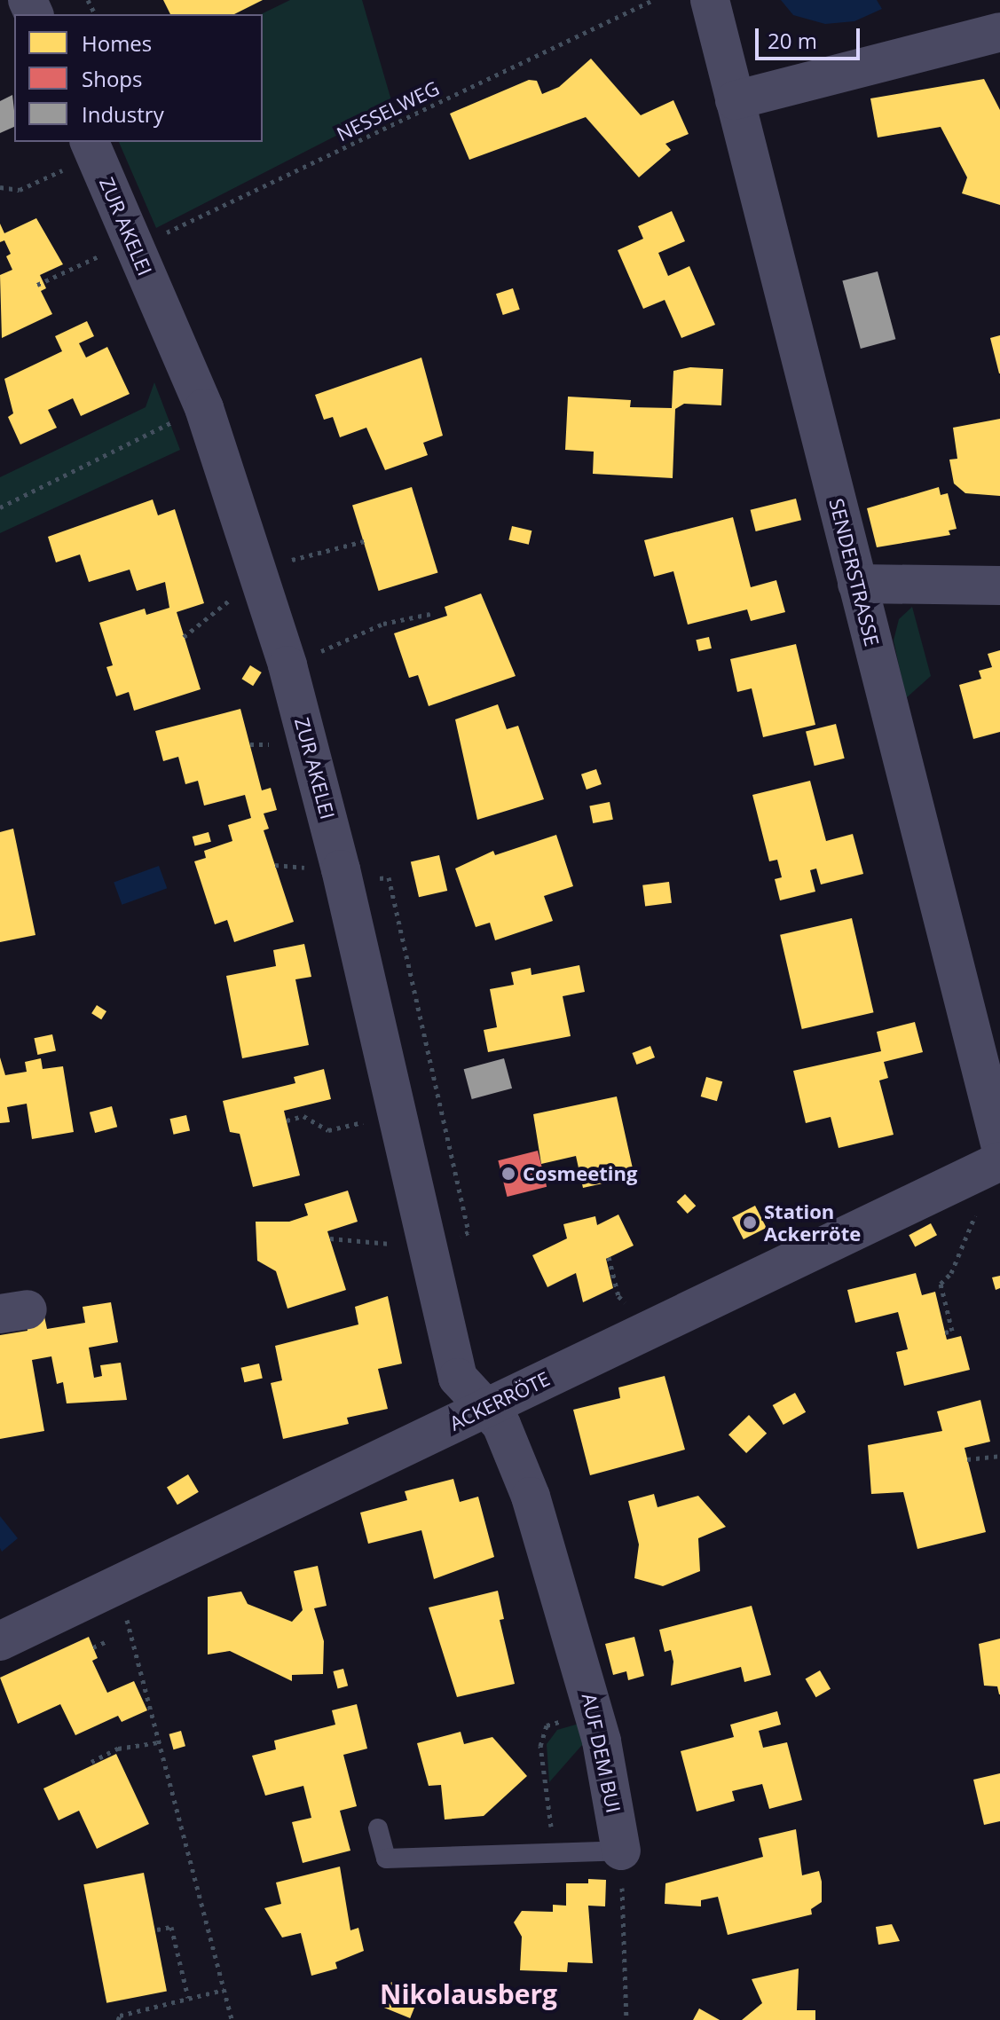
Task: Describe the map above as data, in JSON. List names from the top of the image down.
{
  "streets": {
    "street": [
      "ZUR AKELEI",
      "SENDERSTRASSE",
      "ACKERRÖTE",
      "AUF DEM BUI"
    ],
    "path": ["NESSELWEG"]
  },
  "crossings": [
    ["NESSELWEG", "ZUR AKELEI"],
    ["ZUR AKELEI", "ACKERRÖTE"],
    ["ZUR AKELEI", "AUF DEM BUI"],
    ["ACKERRÖTE", "AUF DEM BUI"]
  ],
  "districts": ["Nikolausberg"],
  "places": ["Cosmeeting", "Station Ackerröte"],
  "legend": ["Homes", "Shops", "Industry"],
  "scale_bar": "20 m"
}
